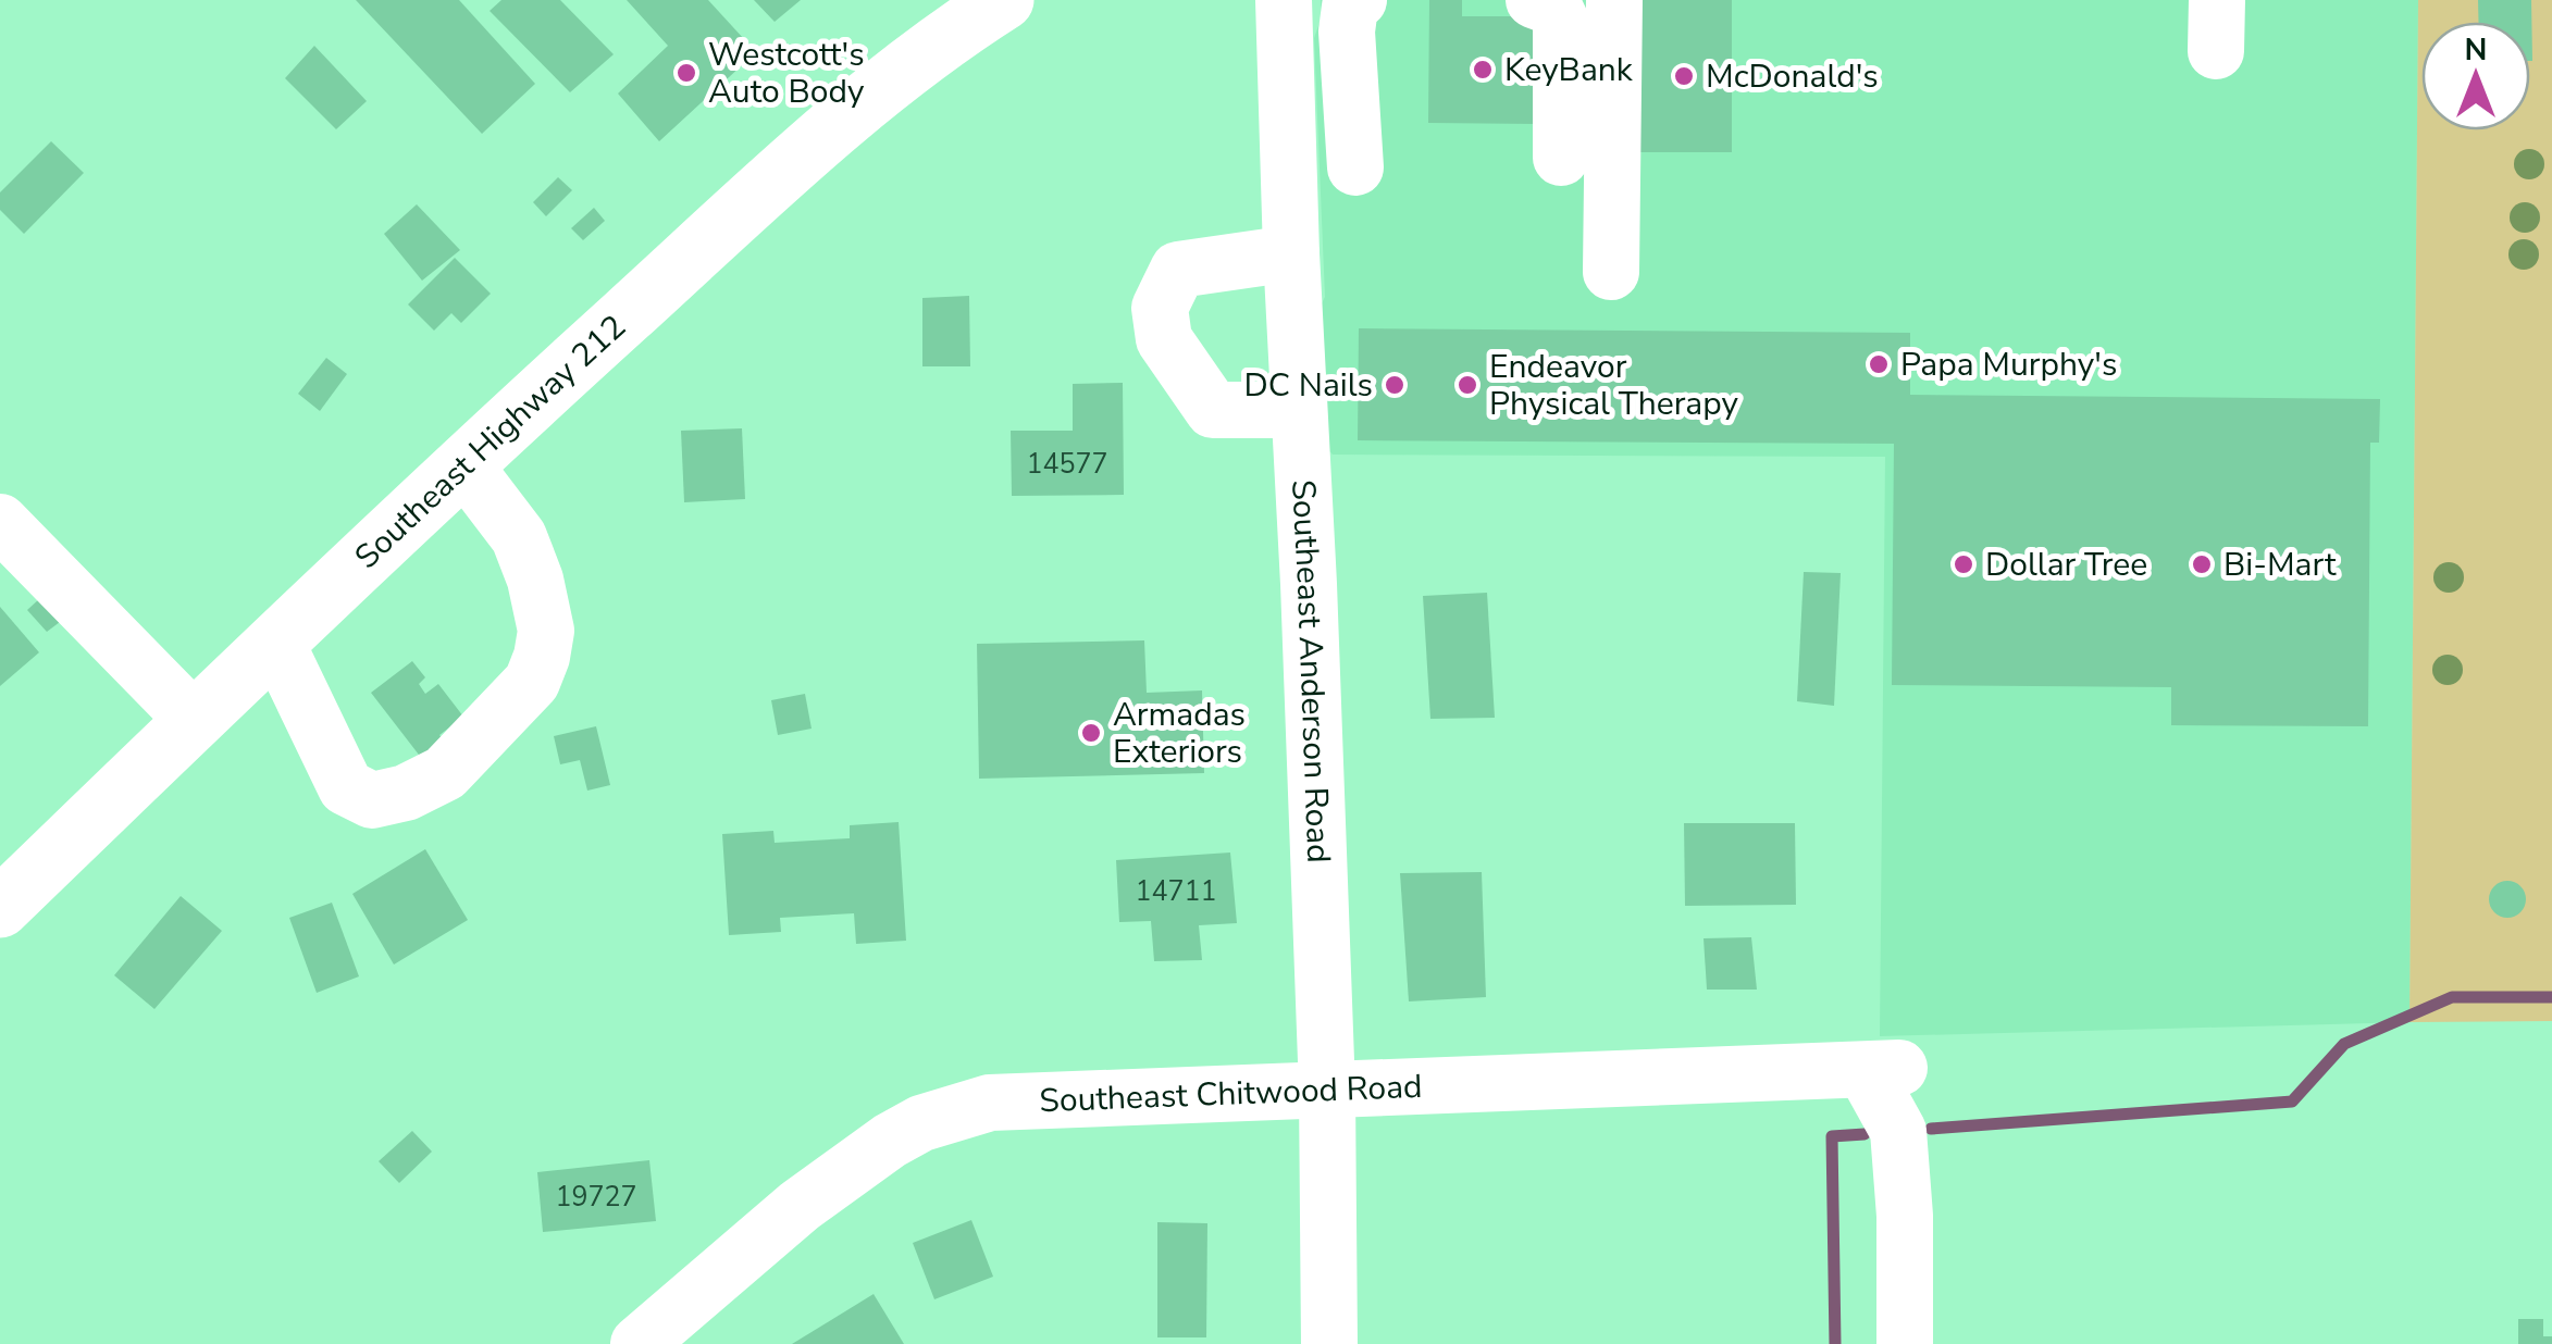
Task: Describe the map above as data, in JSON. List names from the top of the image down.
{
  "streets": {
    "highway": ["Southeast Highway 212"],
    "street": ["Southeast Anderson Road", "Southeast Chitwood Road"]
  },
  "crossings": [
    ["Southeast Anderson Road", "Southeast Chitwood Road"]
  ],
  "places": [
    "KeyBank",
    "Westcott's Auto Body",
    "McDonald's",
    "Papa Murphy's",
    "DC Nails",
    "Endeavor Physical Therapy",
    "Dollar Tree",
    "Bi-Mart",
    "Armadas Exteriors"
  ],
  "house_numbers": ["14577", "14711", "19727"],
  "north": "top"
}
